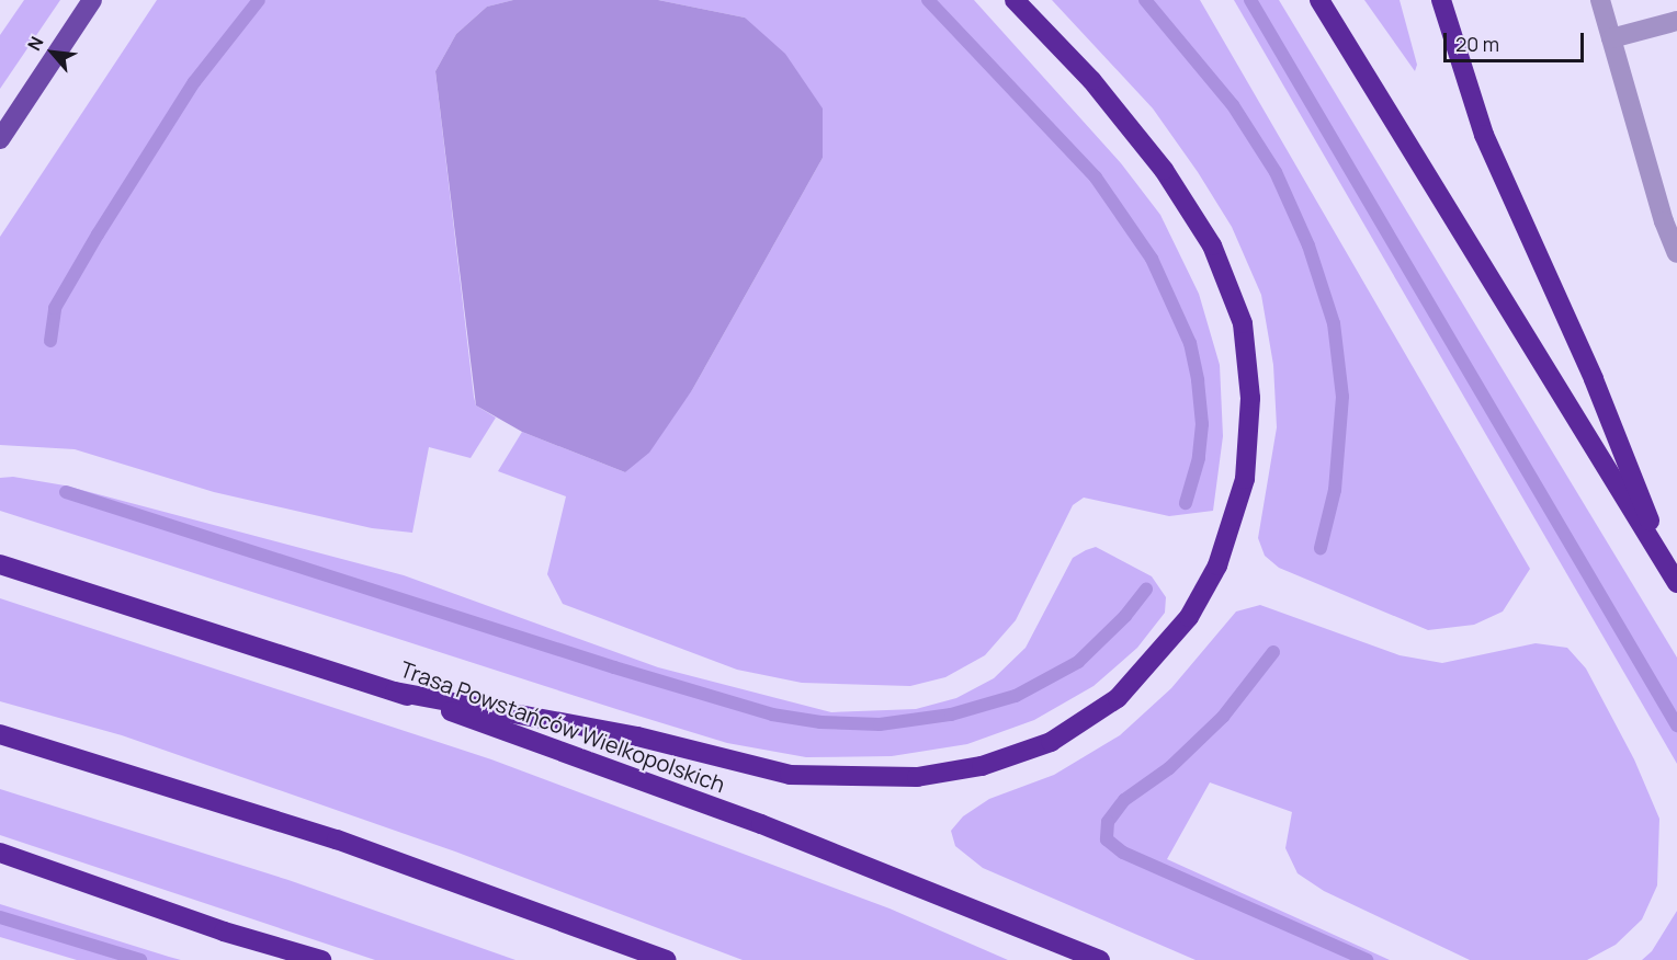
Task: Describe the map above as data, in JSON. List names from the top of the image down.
{
  "streets": {
    "highway": ["Trasa Powstańców Wielkopolskich"]
  },
  "scale_bar": "20 m",
  "north": "top left"
}
